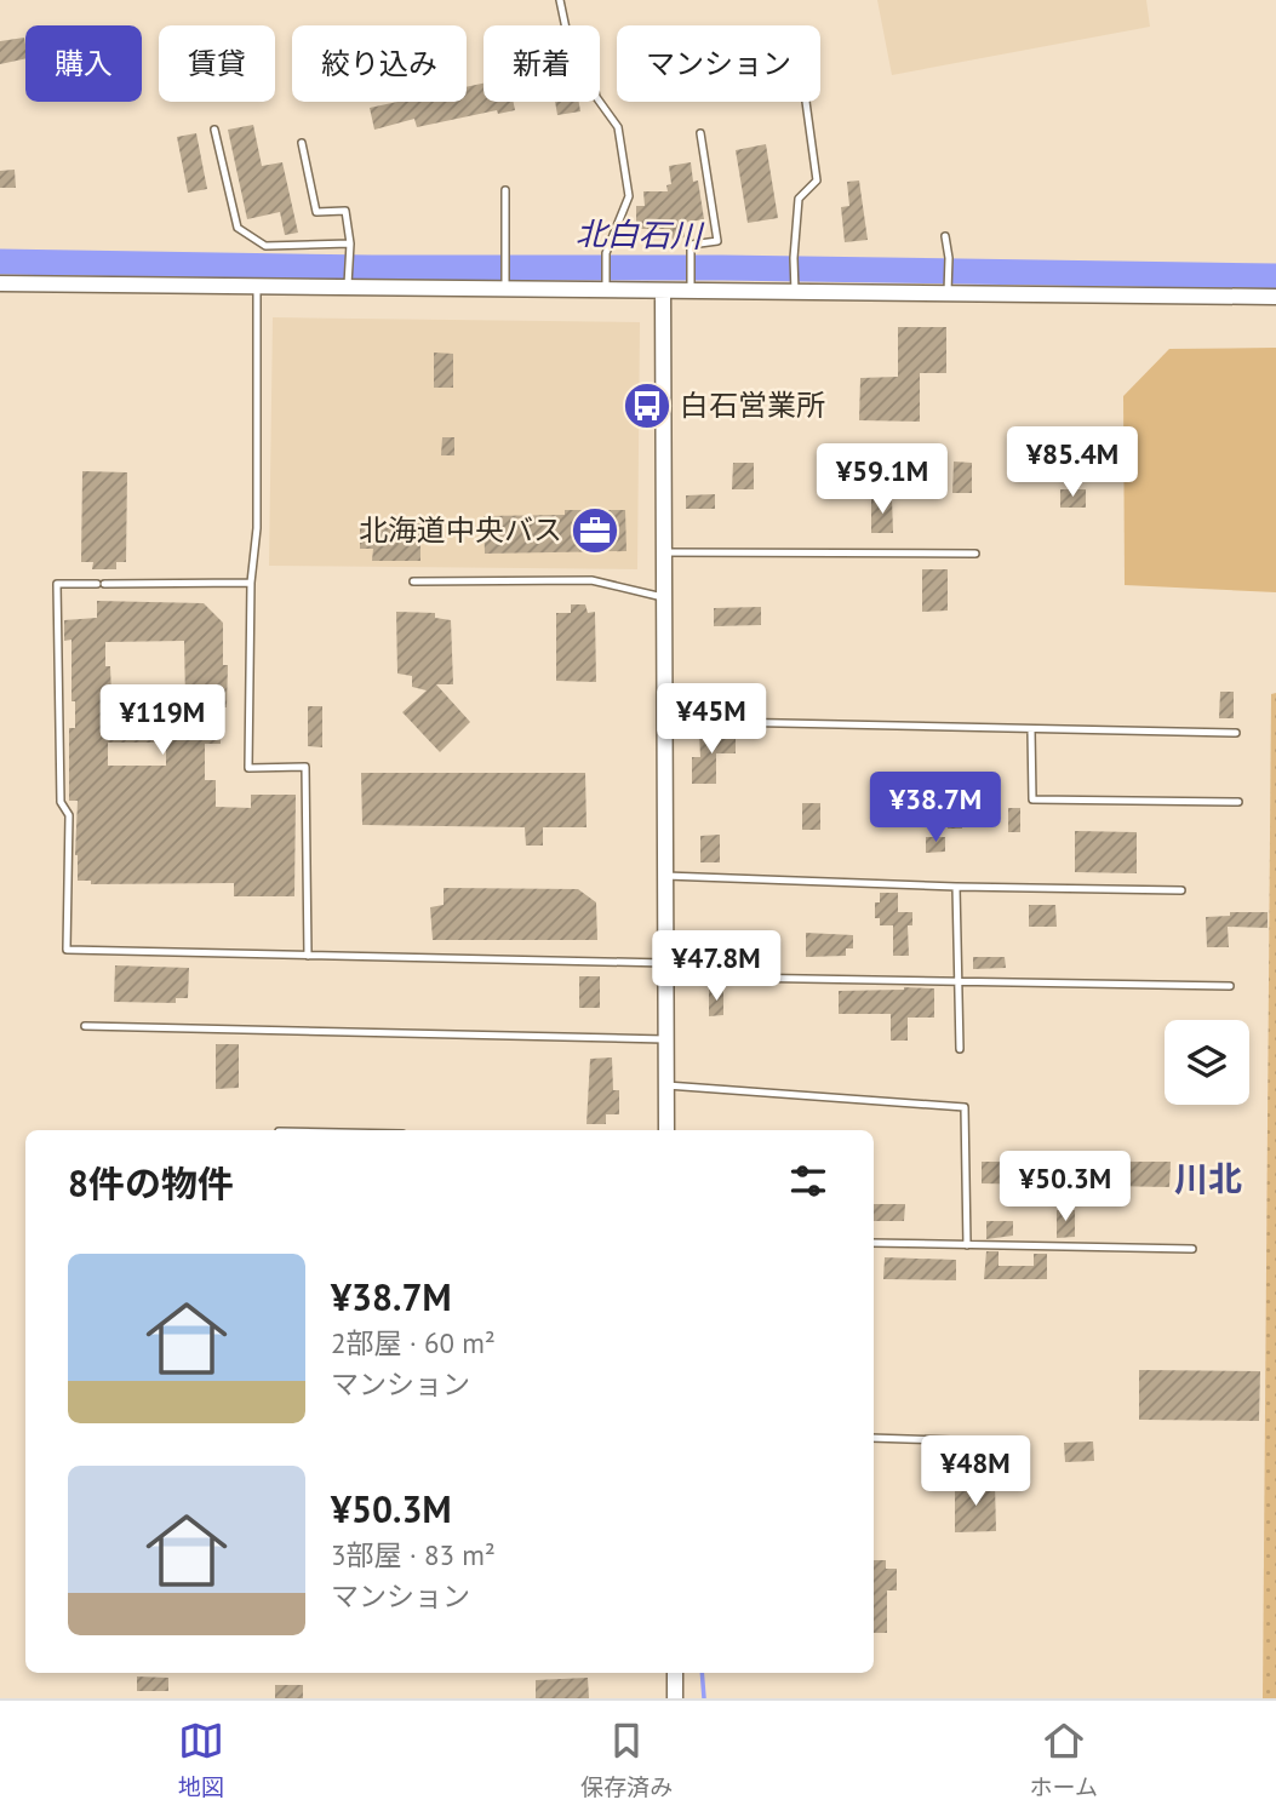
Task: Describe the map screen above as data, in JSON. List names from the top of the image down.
{
  "districts": ["川北"],
  "water": ["北白石川"],
  "places": {
    "bus stop": ["白石営業所"],
    "office": ["北海道中央バス"]
  },
  "page": {
    "chip": [
      "購入",
      "賃貸",
      "絞り込み",
      "新着",
      "マンション"
    ],
    "price": [
      "¥85.4M",
      "¥59.1M",
      "¥45M",
      "¥119M",
      "¥38.7M",
      "¥47.8M",
      "¥50.3M",
      "¥48M"
    ],
    "heading": "8件の物件",
    "list": [
      {
        "name": "¥38.7M",
        "note": "2部屋 · 60 m² · マンション"
      },
      {
        "name": "¥50.3M",
        "note": "3部屋 · 83 m² · マンション"
      }
    ],
    "tabs": ["地図", "保存済み", "ホーム"]
  }
}
